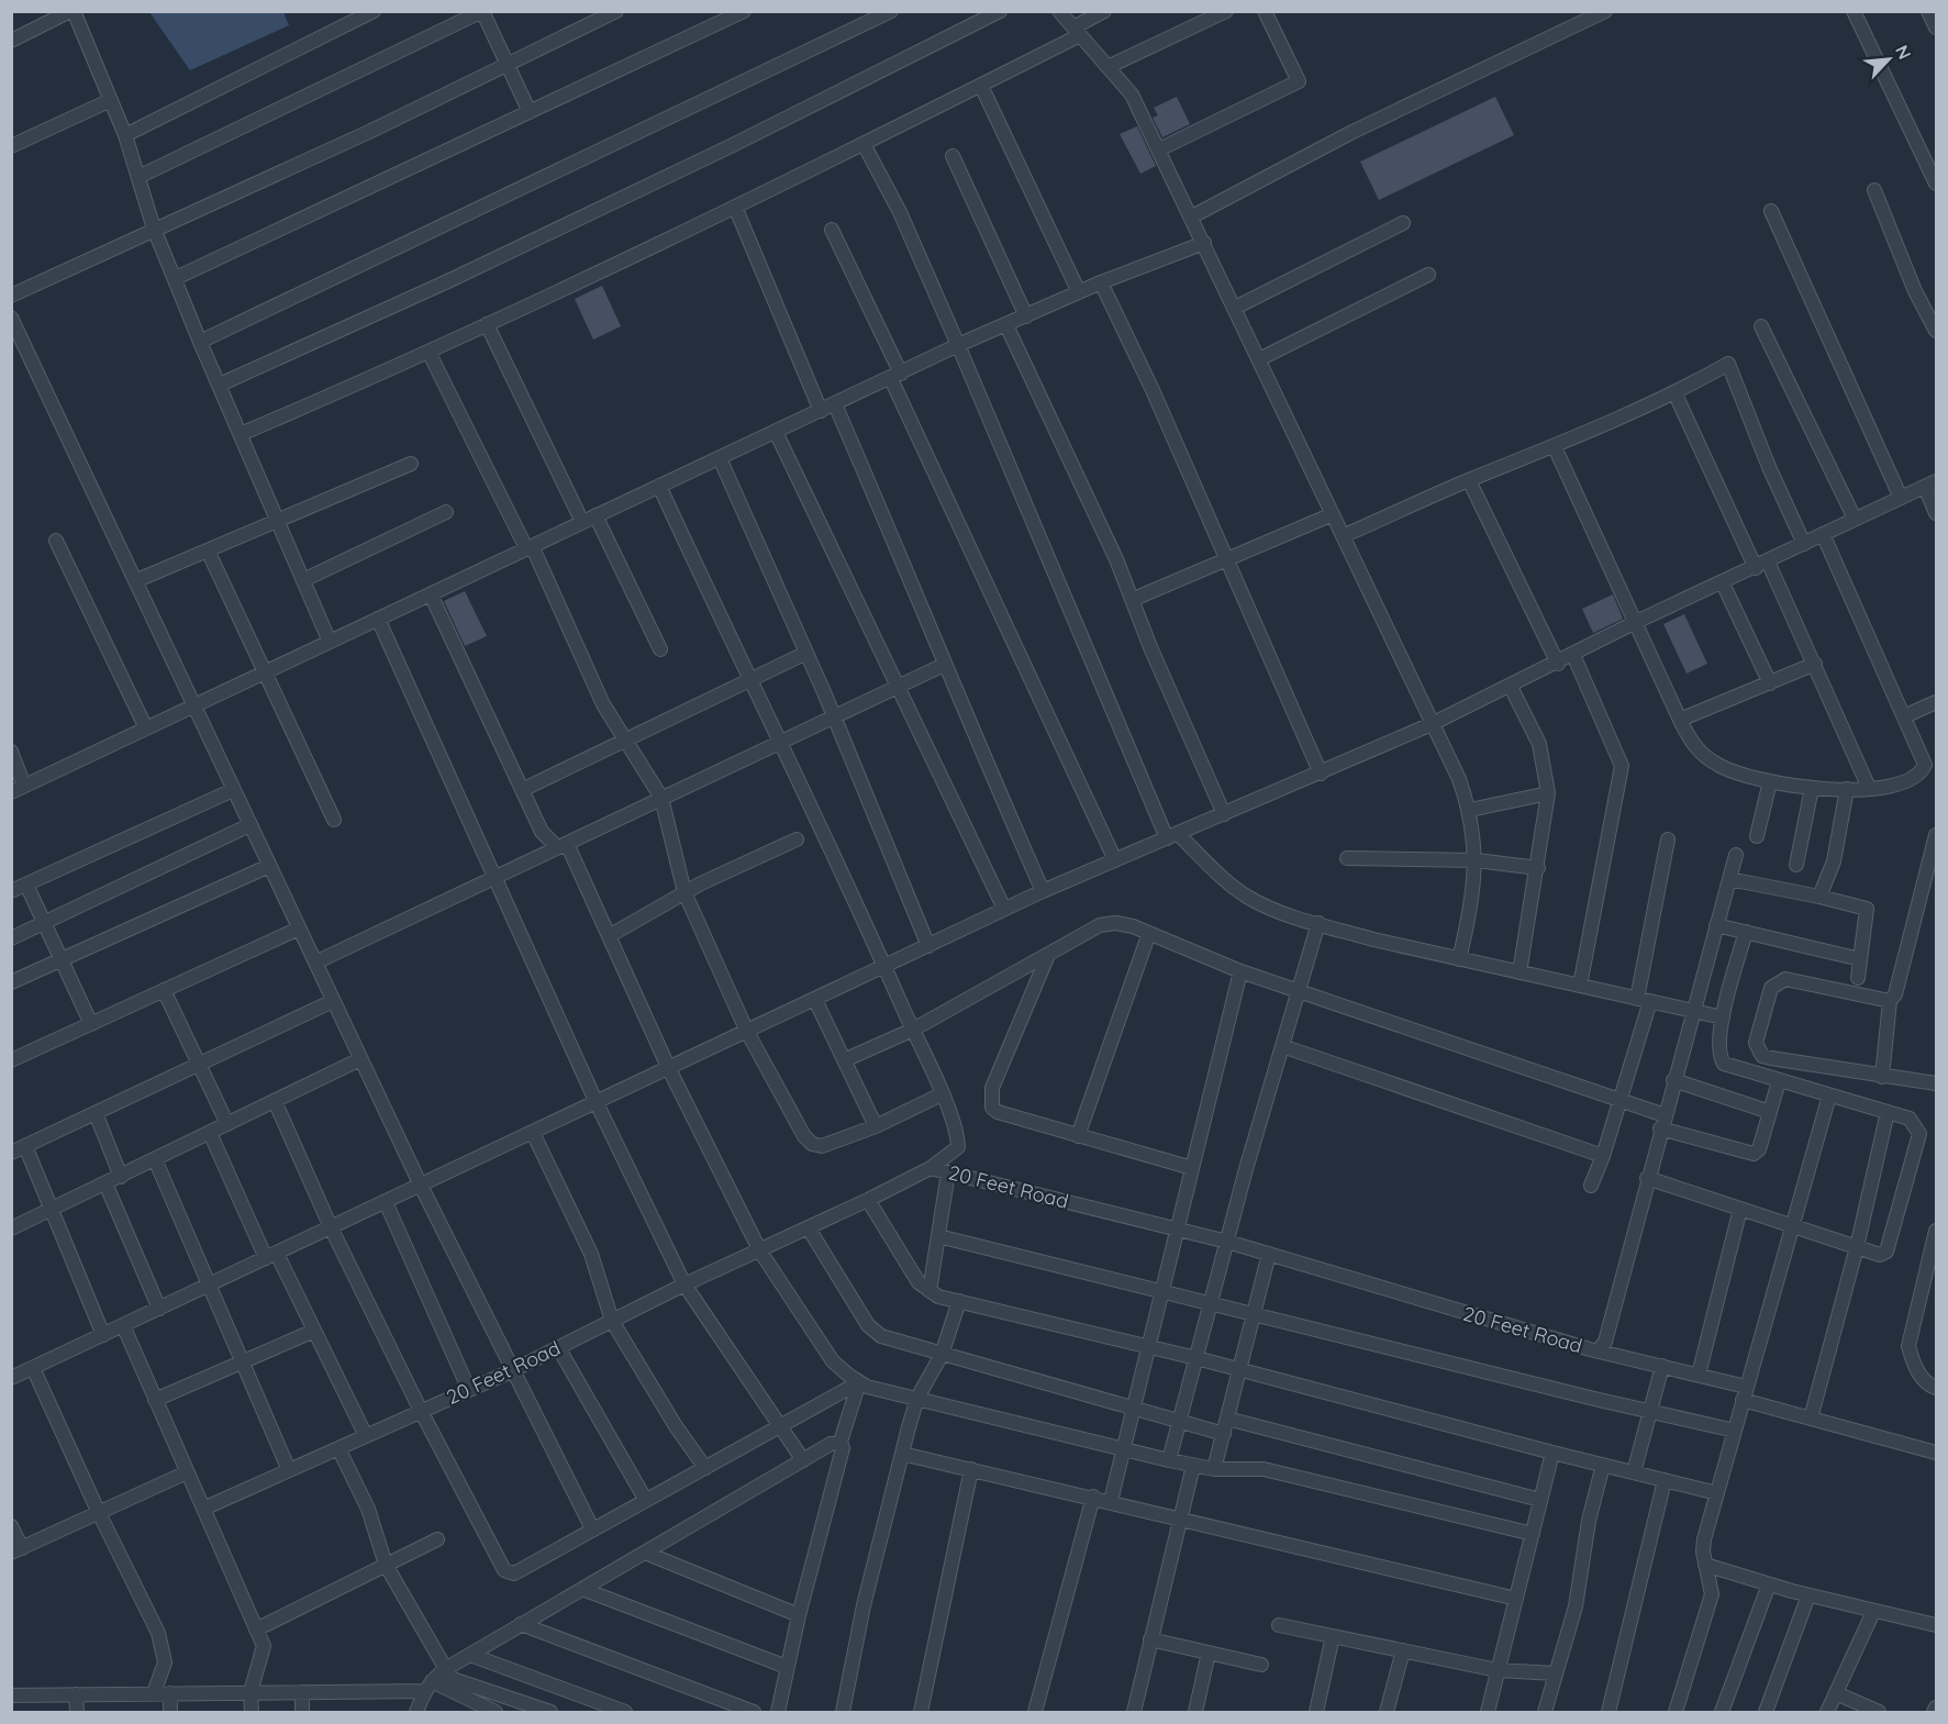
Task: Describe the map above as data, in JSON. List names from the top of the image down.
{
  "streets": {
    "street": ["20 Feet Road"]
  },
  "north": "top right"
}
